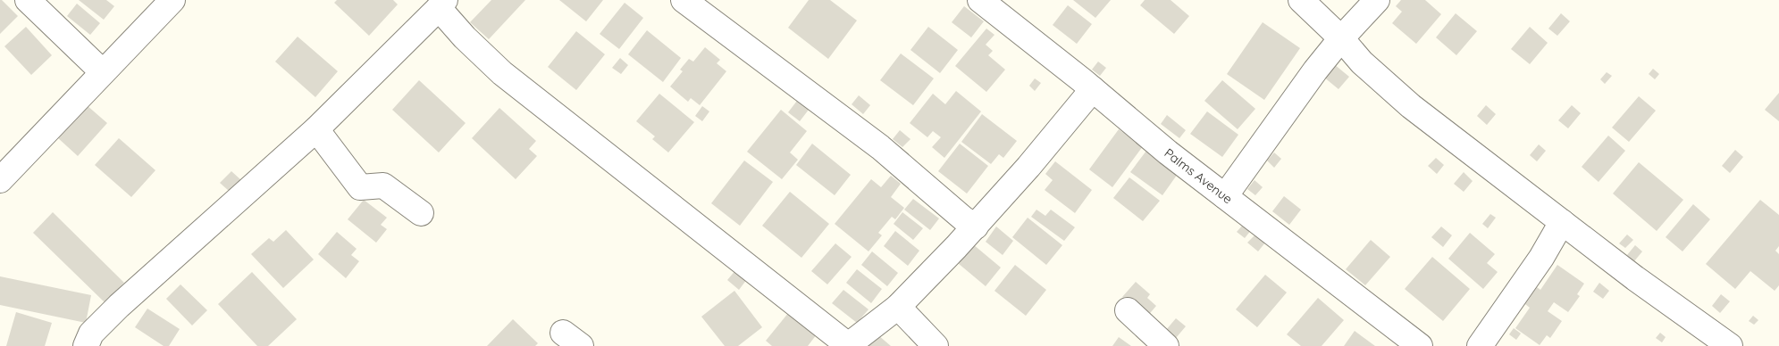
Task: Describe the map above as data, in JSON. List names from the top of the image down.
{
  "streets": {
    "street": ["Palms Avenue"]
  }
}
